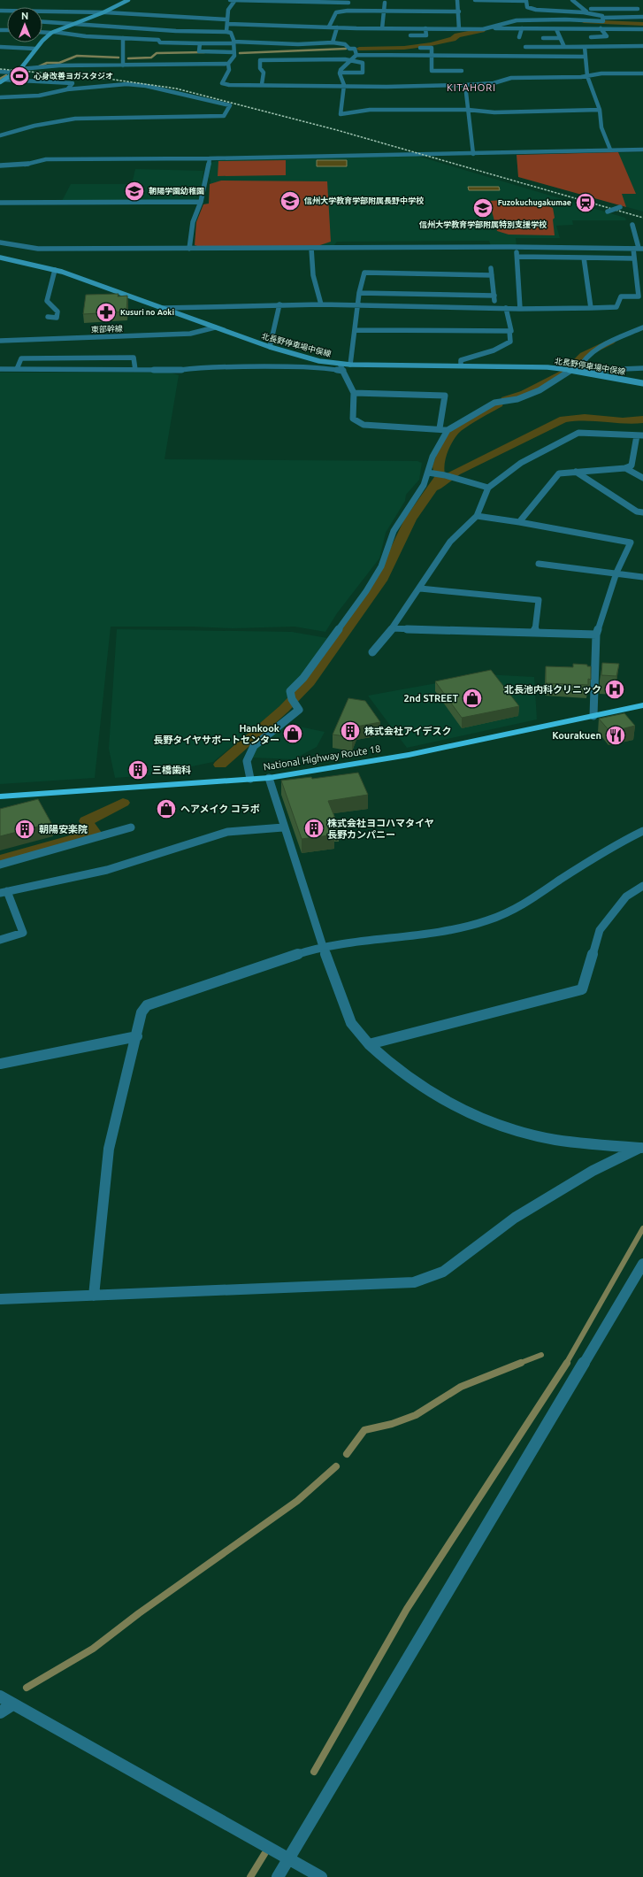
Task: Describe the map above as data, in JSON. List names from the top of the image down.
{
  "streets": {
    "highway": ["National Highway Route 18"],
    "main road": ["北長野停車場中俣線"],
    "street": ["東部幹線"]
  },
  "crossings": [
    ["東部幹線", "北長野停車場中俣線"]
  ],
  "districts": ["KITAHORI"],
  "places": {
    "sports": ["心身改善ヨガスタジオ"],
    "school or university": ["朝陽学園幼稚園", "信州大学教育学部附属長野中学校", "信州大学教育学部附属特別支援学校"],
    "station": ["Fuzokuchugakumae"],
    "pharmacy": ["Kusuri no Aoki"],
    "hospital": ["北長池内科クリニック"],
    "shop": ["2nd STREET", "Hankook 長野タイヤサポートセンター", "ヘアメイク コラボ"],
    "building": [
      "株式会社アイデスク",
      "三橋歯科",
      "株式会社ヨコハマタイヤ 長野カンパニー",
      "朝陽安楽院"
    ],
    "restaurant": ["Kourakuen"]
  },
  "north": "top"
}
